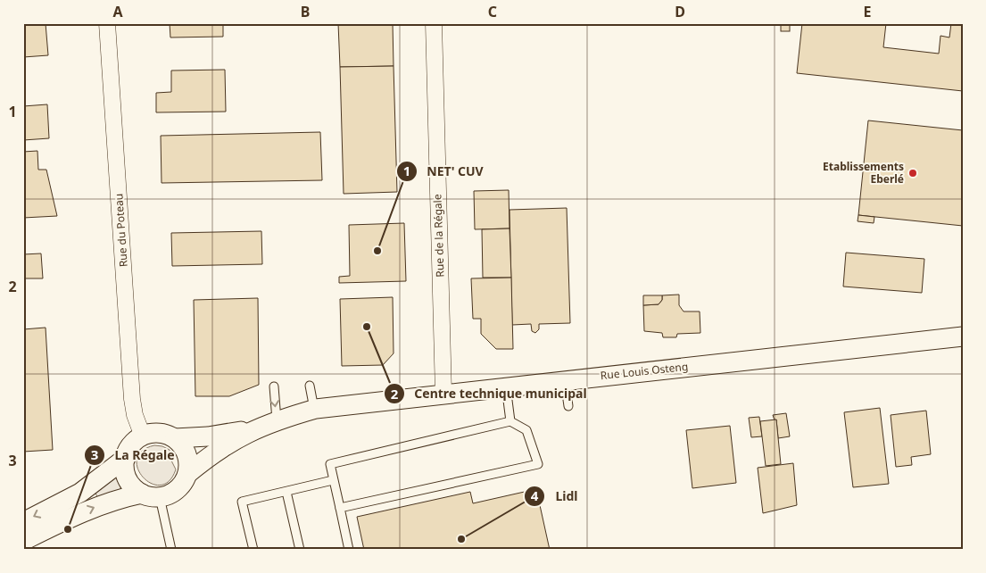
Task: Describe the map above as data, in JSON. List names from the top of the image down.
{
  "streets": {
    "street": ["Rue du Poteau", "Rue de la Régale", "Rue Louis Osteng"]
  },
  "crossings": [
    ["Rue du Poteau", "Rue Louis Osteng"],
    ["Rue de la Régale", "Rue Louis Osteng"]
  ],
  "places": [
    "Etablissements Eberlé",
    "NET' CUV",
    "Centre technique municipal",
    "La Régale",
    "Lidl"
  ],
  "grid": {
    "columns": [
      "A",
      "B",
      "C",
      "D",
      "E"
    ],
    "rows": ["1", "2", "3"]
  }
}
